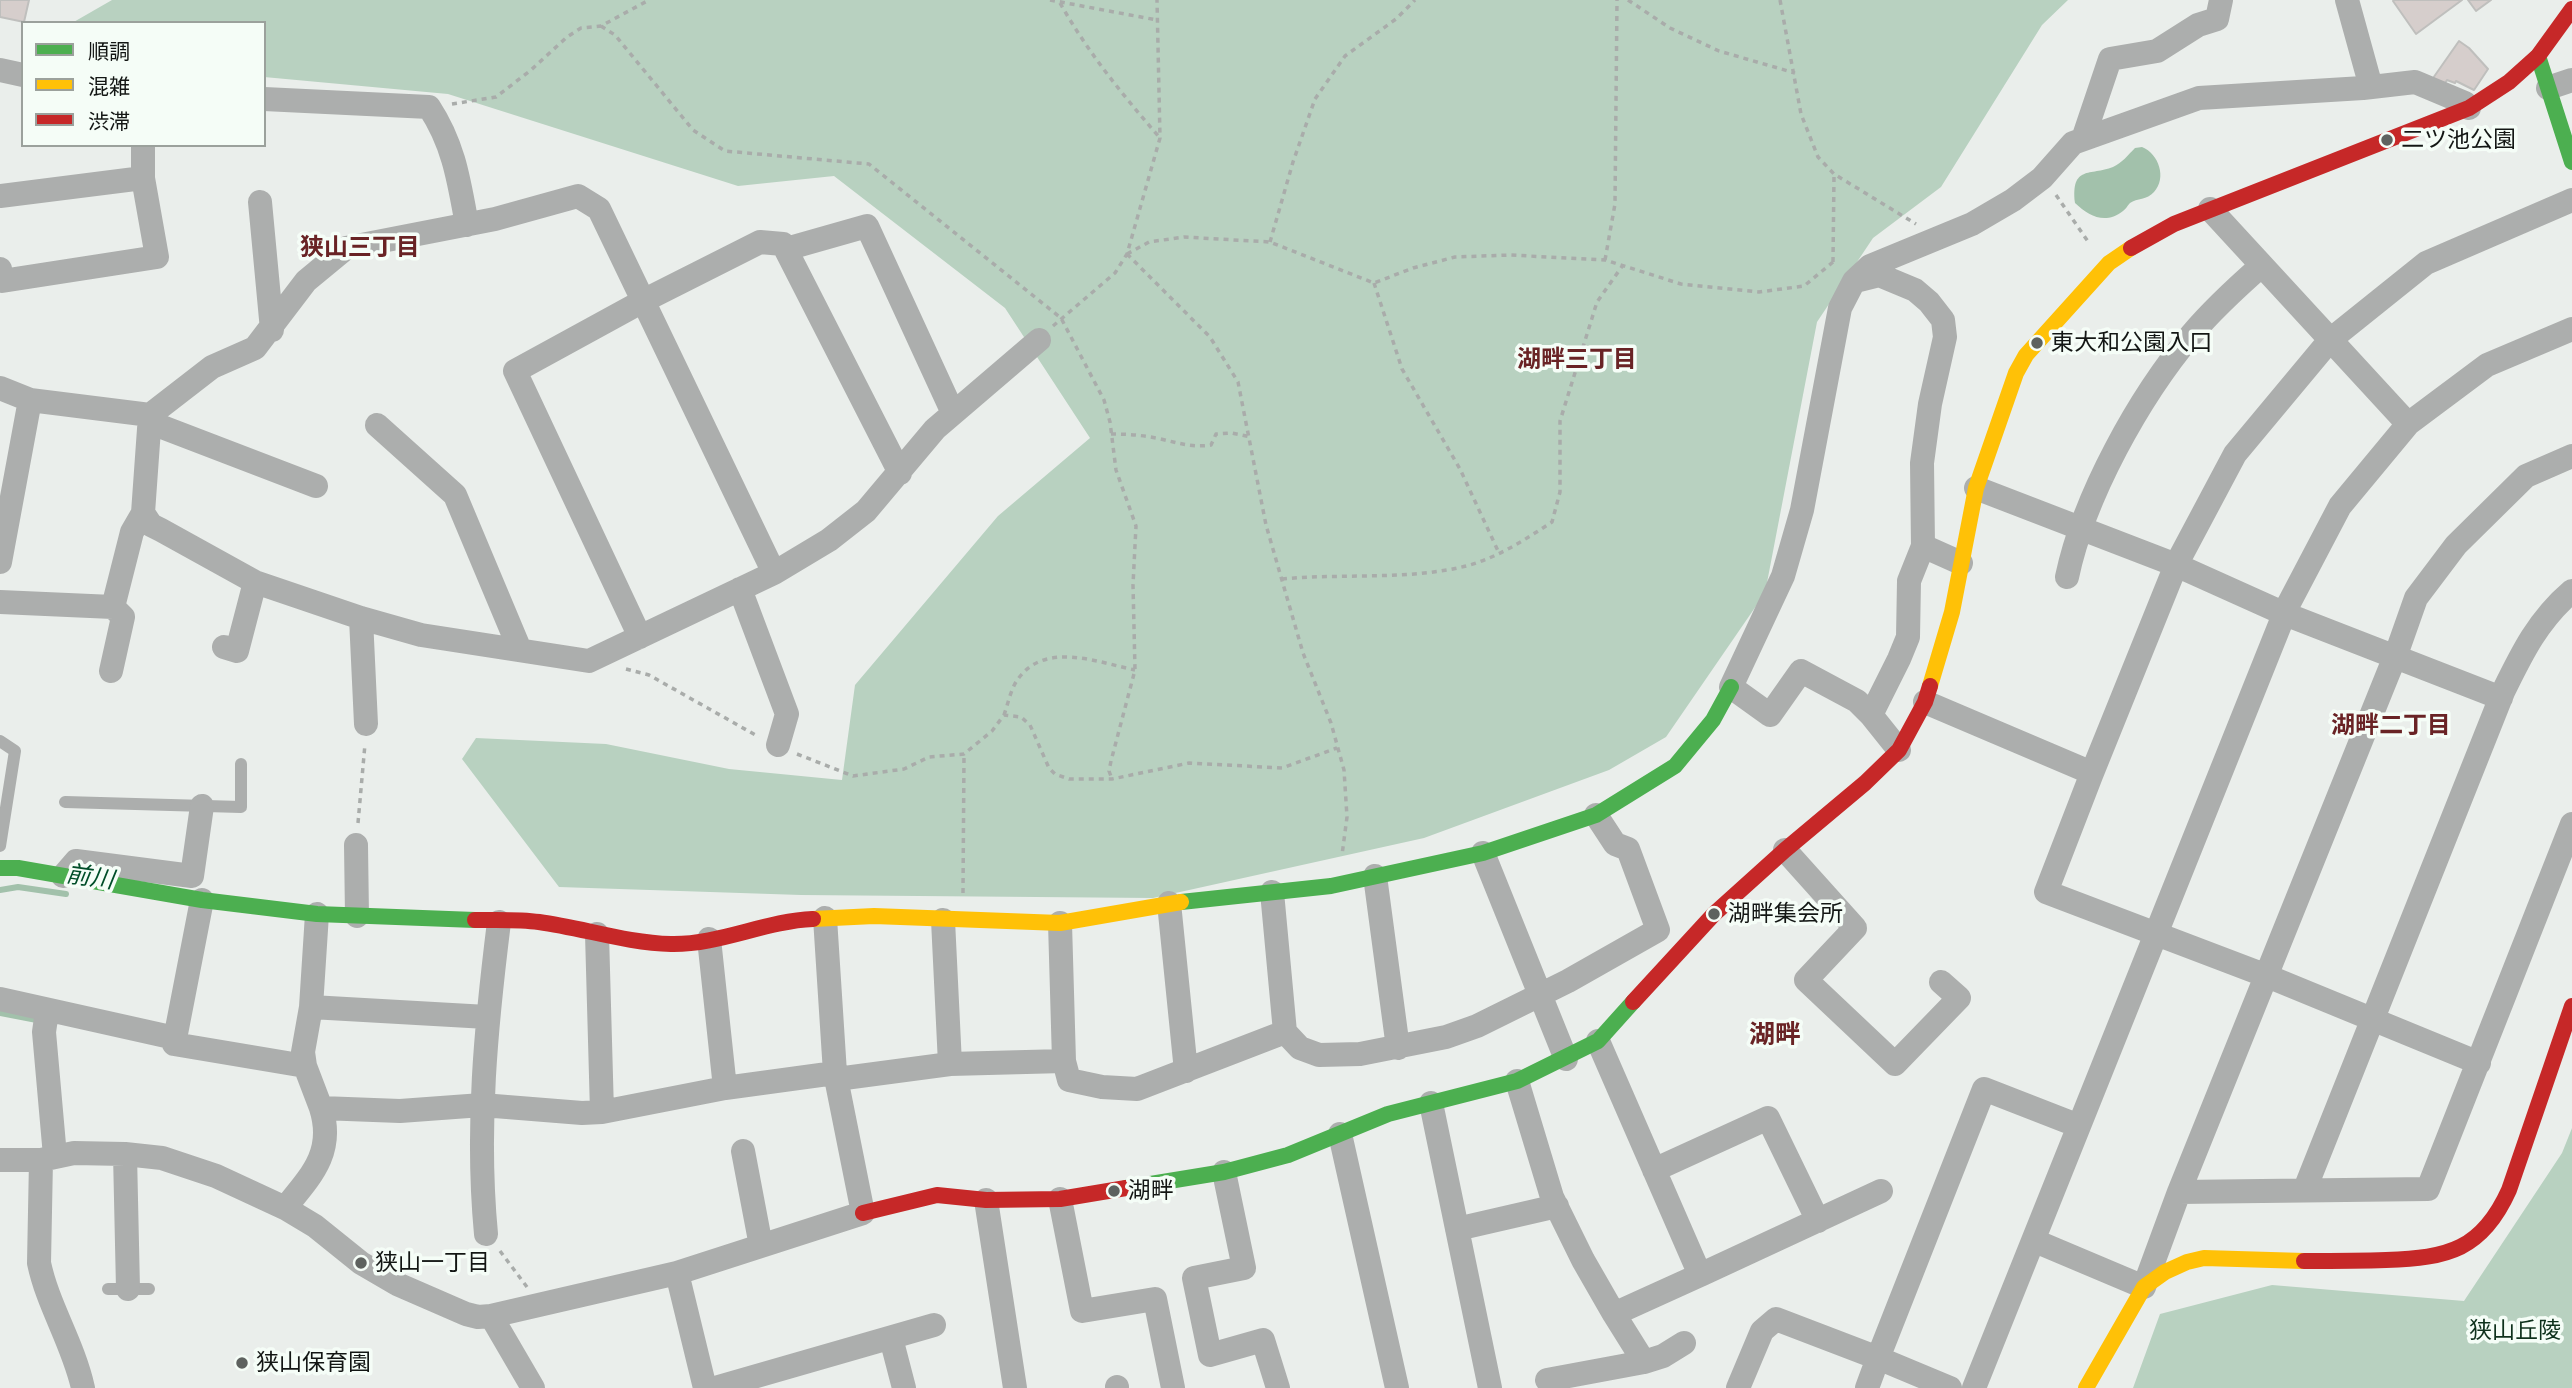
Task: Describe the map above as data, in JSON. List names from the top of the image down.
{
  "districts": [
    "狭山三丁目",
    "湖畔三丁目",
    "湖畔二丁目",
    "湖畔"
  ],
  "water": ["前川"],
  "parks": ["狭山丘陵"],
  "places": [
    "二ツ池公園",
    "東大和公園入口",
    "湖畔集会所",
    "湖畔",
    "狭山一丁目",
    "狭山保育園"
  ],
  "legend": ["順調", "混雑", "渋滞"]
}
